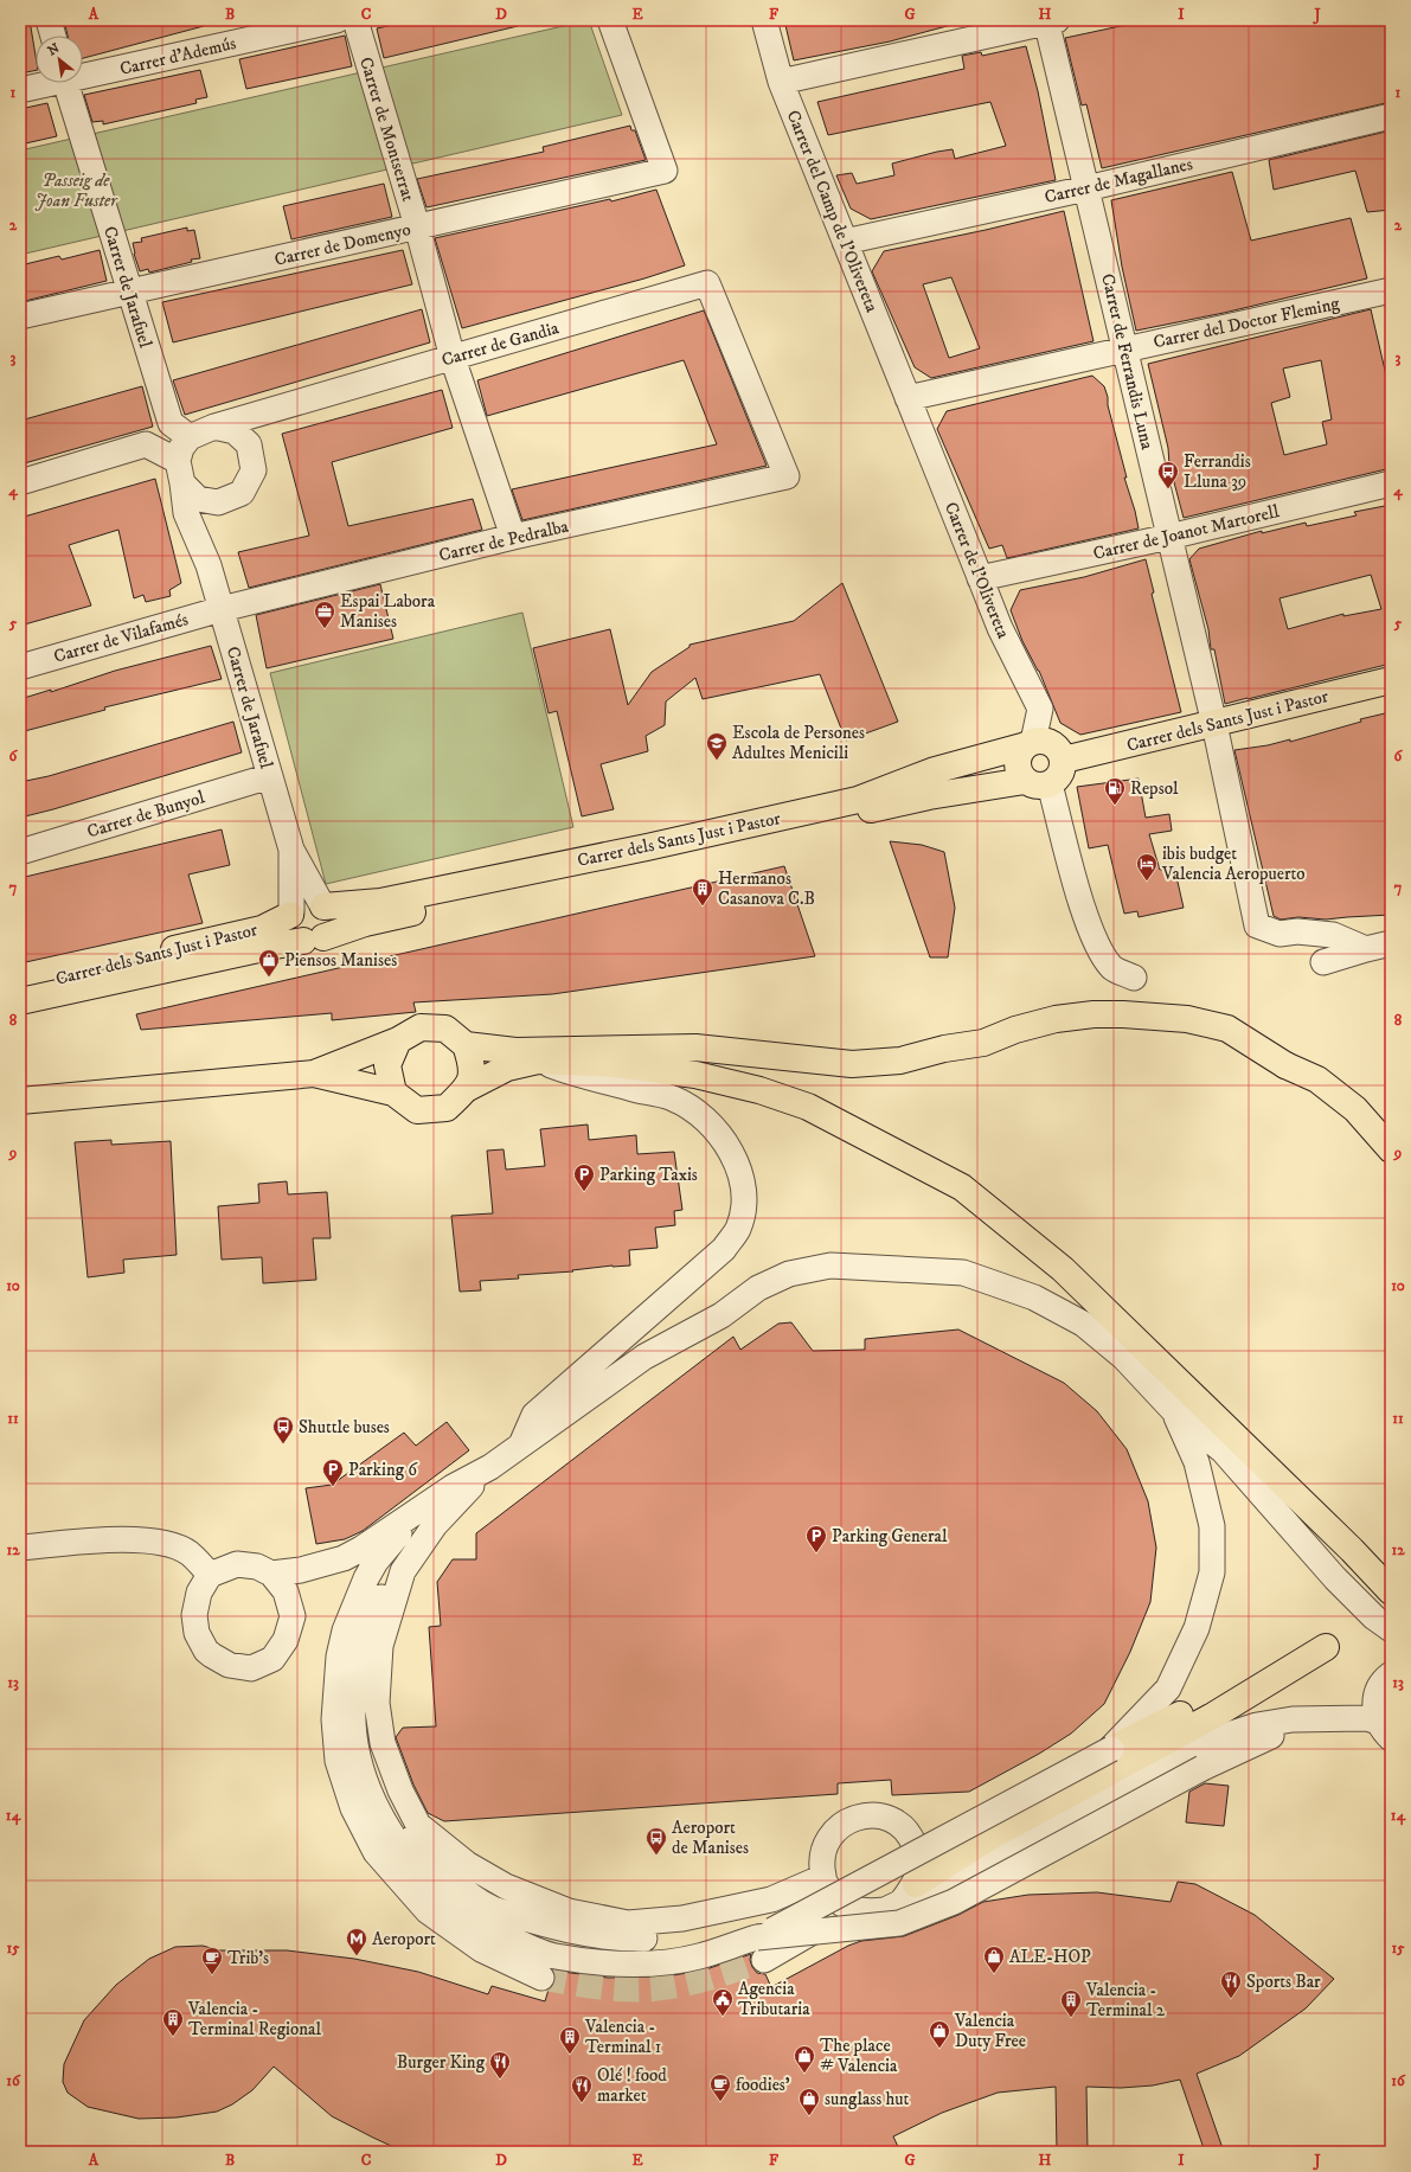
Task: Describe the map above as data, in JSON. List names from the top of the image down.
{
  "streets": {
    "main road": ["Carrer dels Sants Just i Pastor"],
    "street": [
      "Carrer d'Ademús",
      "Carrer de Montserrat",
      "Carrer de Magallanes",
      "Carrer del Camp de l'Olivereta",
      "Carrer de Domenyo",
      "Carrer de Jarafuel",
      "Carrer del Doctor Fleming",
      "Carrer de Gandia",
      "Carrer de Ferrandis Luna",
      "Carrer de Joanot Martorell",
      "Carrer de Pedralba",
      "Carrer de l'Olivereta",
      "Carrer de Vilafamés",
      "Carrer de Bunyol"
    ]
  },
  "crossings": [
    ["Carrer de Montserrat", "Carrer de Domenyo"],
    ["Carrer de Montserrat", "Carrer de Gandia"],
    ["Carrer de Montserrat", "Carrer de Pedralba"],
    ["Carrer de Magallanes", "Carrer del Camp de l'Olivereta"],
    ["Carrer de Magallanes", "Carrer de Ferrandis Luna"],
    ["Carrer del Camp de l'Olivereta", "Carrer del Doctor Fleming"],
    ["Carrer del Camp de l'Olivereta", "Carrer de l'Olivereta"],
    ["Carrer de Domenyo", "Carrer de Jarafuel"],
    ["Carrer de Jarafuel", "Carrer de Gandia"],
    ["Carrer de Jarafuel", "Carrer de Pedralba"],
    ["Carrer de Jarafuel", "Carrer de Vilafamés"],
    ["Carrer de Jarafuel", "Carrer dels Sants Just i Pastor"],
    ["Carrer de Jarafuel", "Carrer de Bunyol"],
    ["Carrer del Doctor Fleming", "Carrer de Ferrandis Luna"],
    ["Carrer del Doctor Fleming", "Carrer de l'Olivereta"],
    ["Carrer de Gandia", "Carrer de Pedralba"],
    ["Carrer de Ferrandis Luna", "Carrer de Joanot Martorell"],
    ["Carrer de Ferrandis Luna", "Carrer dels Sants Just i Pastor"],
    ["Carrer de Joanot Martorell", "Carrer de l'Olivereta"],
    ["Carrer de Pedralba", "Carrer de Vilafamés"],
    ["Carrer de l'Olivereta", "Carrer dels Sants Just i Pastor"]
  ],
  "parks": ["Passeig de Joan Fuster"],
  "places": {
    "bus stop": ["Ferrandis Lluna 39", "Shuttle buses", "Aeroport de Manises"],
    "office": ["Espai Labora Manises"],
    "school or university": ["Escola de Persones Adultes Menicili"],
    "fuel station": ["Repsol"],
    "hotel": ["ibis budget Valencia Aeropuerto"],
    "building": [
      "Hermanos Casanova C.B",
      "Valencia - Terminal 2",
      "Valencia - Terminal Regional",
      "Valencia - Terminal 1"
    ],
    "shop": [
      "Piensos Manises",
      "ALE-HOP",
      "Valencia Duty Free",
      "The place # Valencia",
      "sunglass hut"
    ],
    "parking": ["Parking Taxis", "Parking 6", "Parking General"],
    "metro station": ["Aeroport"],
    "cafe": ["Trib's", "foodies'"],
    "restaurant": ["Sports Bar", "Burger King", "Olé ! food market"],
    "public building": ["Agencia Tributaria"]
  },
  "north": "top left",
  "grid": {
    "columns": [
      "A",
      "B",
      "C",
      "D",
      "E",
      "F",
      "G",
      "H",
      "I",
      "J"
    ],
    "rows": [
      "1",
      "2",
      "3",
      "4",
      "5",
      "6",
      "7",
      "8",
      "9",
      "10",
      "11",
      "12",
      "13",
      "14",
      "15",
      "16"
    ]
  }
}
